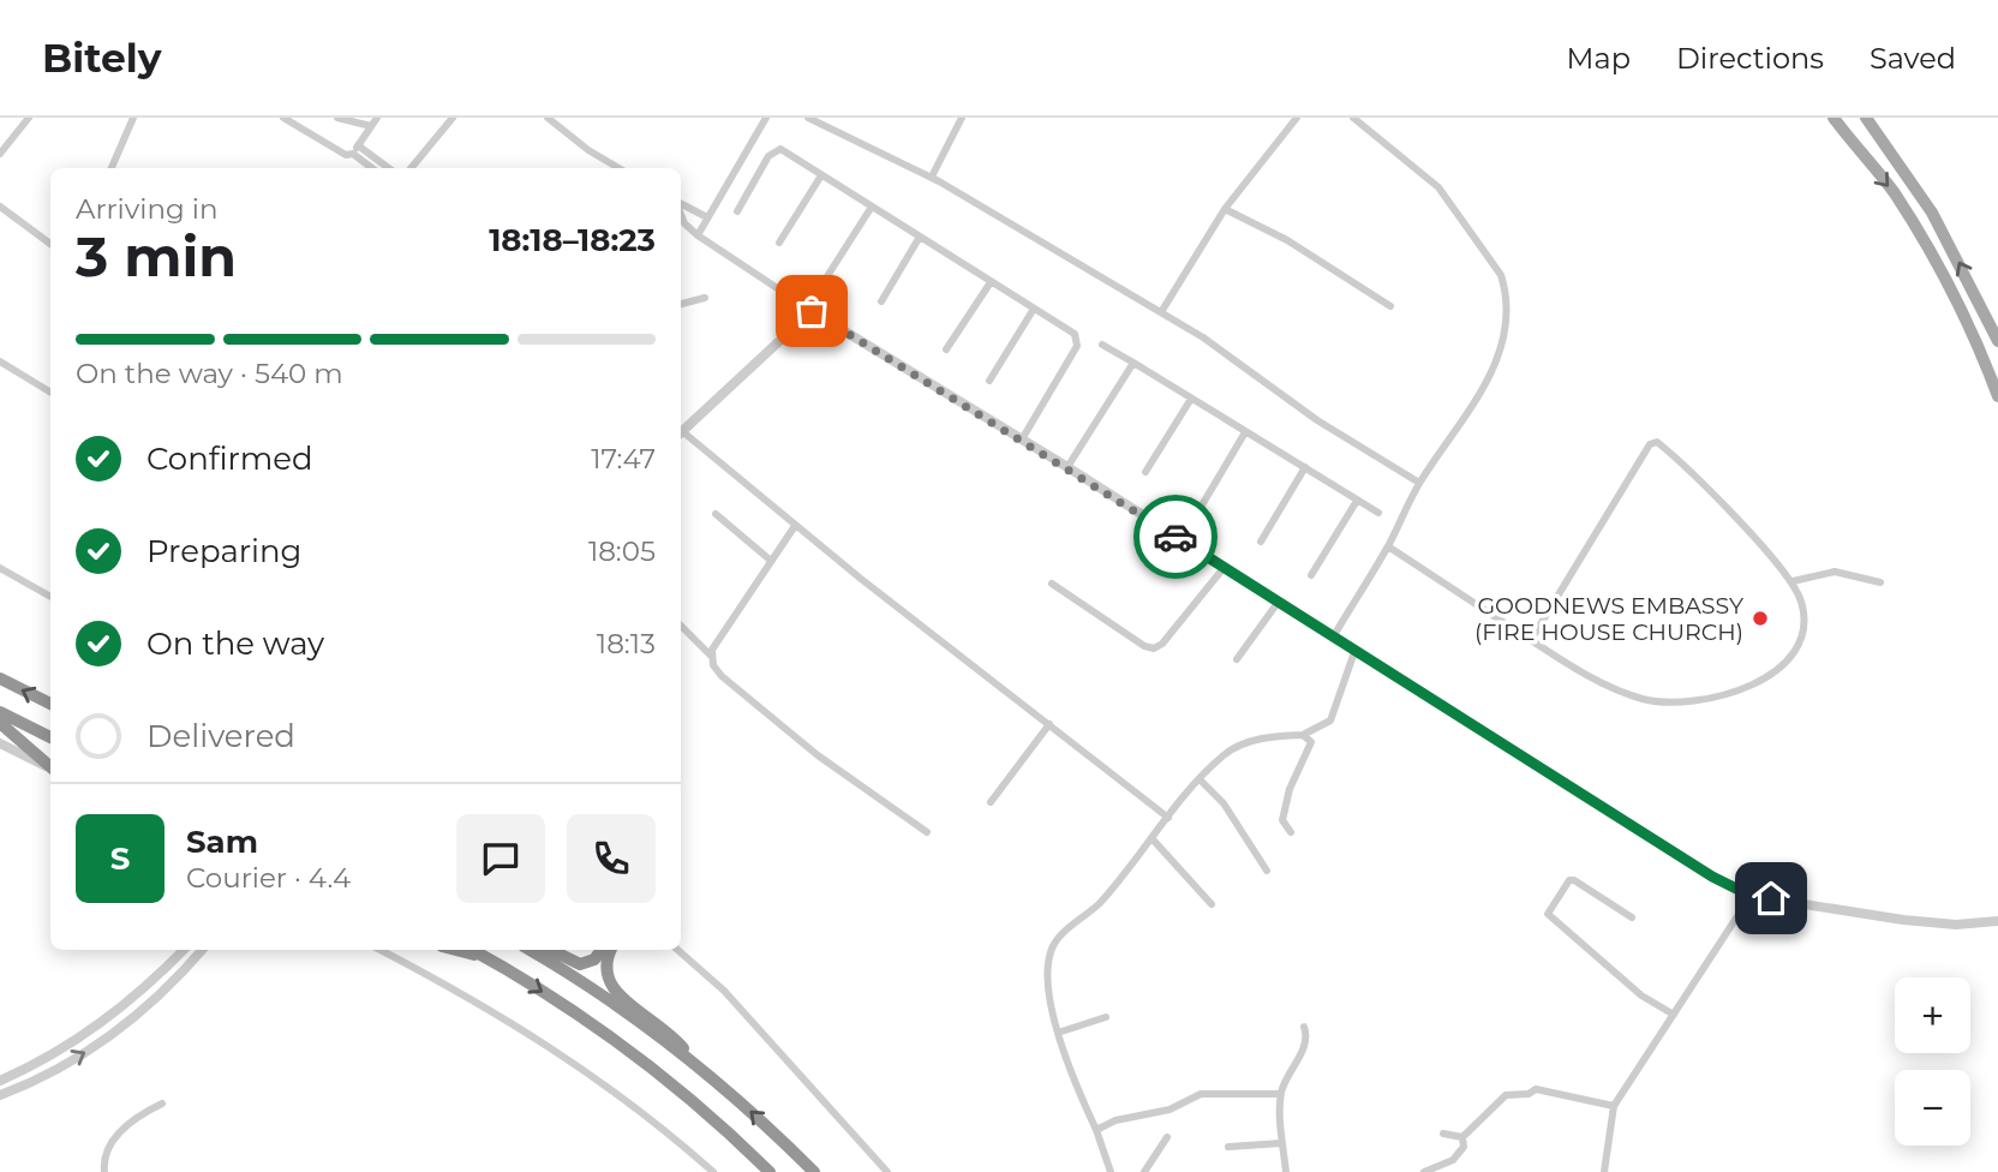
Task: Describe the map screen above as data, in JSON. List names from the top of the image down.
{
  "places": ["GOODNEWS EMBASSY (FIRE HOUSE CHURCH)"],
  "page": {
    "header": "Bitely",
    "nav": ["Map", "Directions", "Saved"],
    "heading": ["3 min", "Arriving in", "18:18–18:23"],
    "panel": ["Sam", "Courier · 4.4"],
    "bar": "On the way · 540 m",
    "list": [
      ["Confirmed", "17:47"],
      ["Preparing", "18:05"],
      ["On the way", "18:13"],
      "Delivered"
    ],
    "round": "S",
    "map_buttons": ["+", "−"]
  }
}
